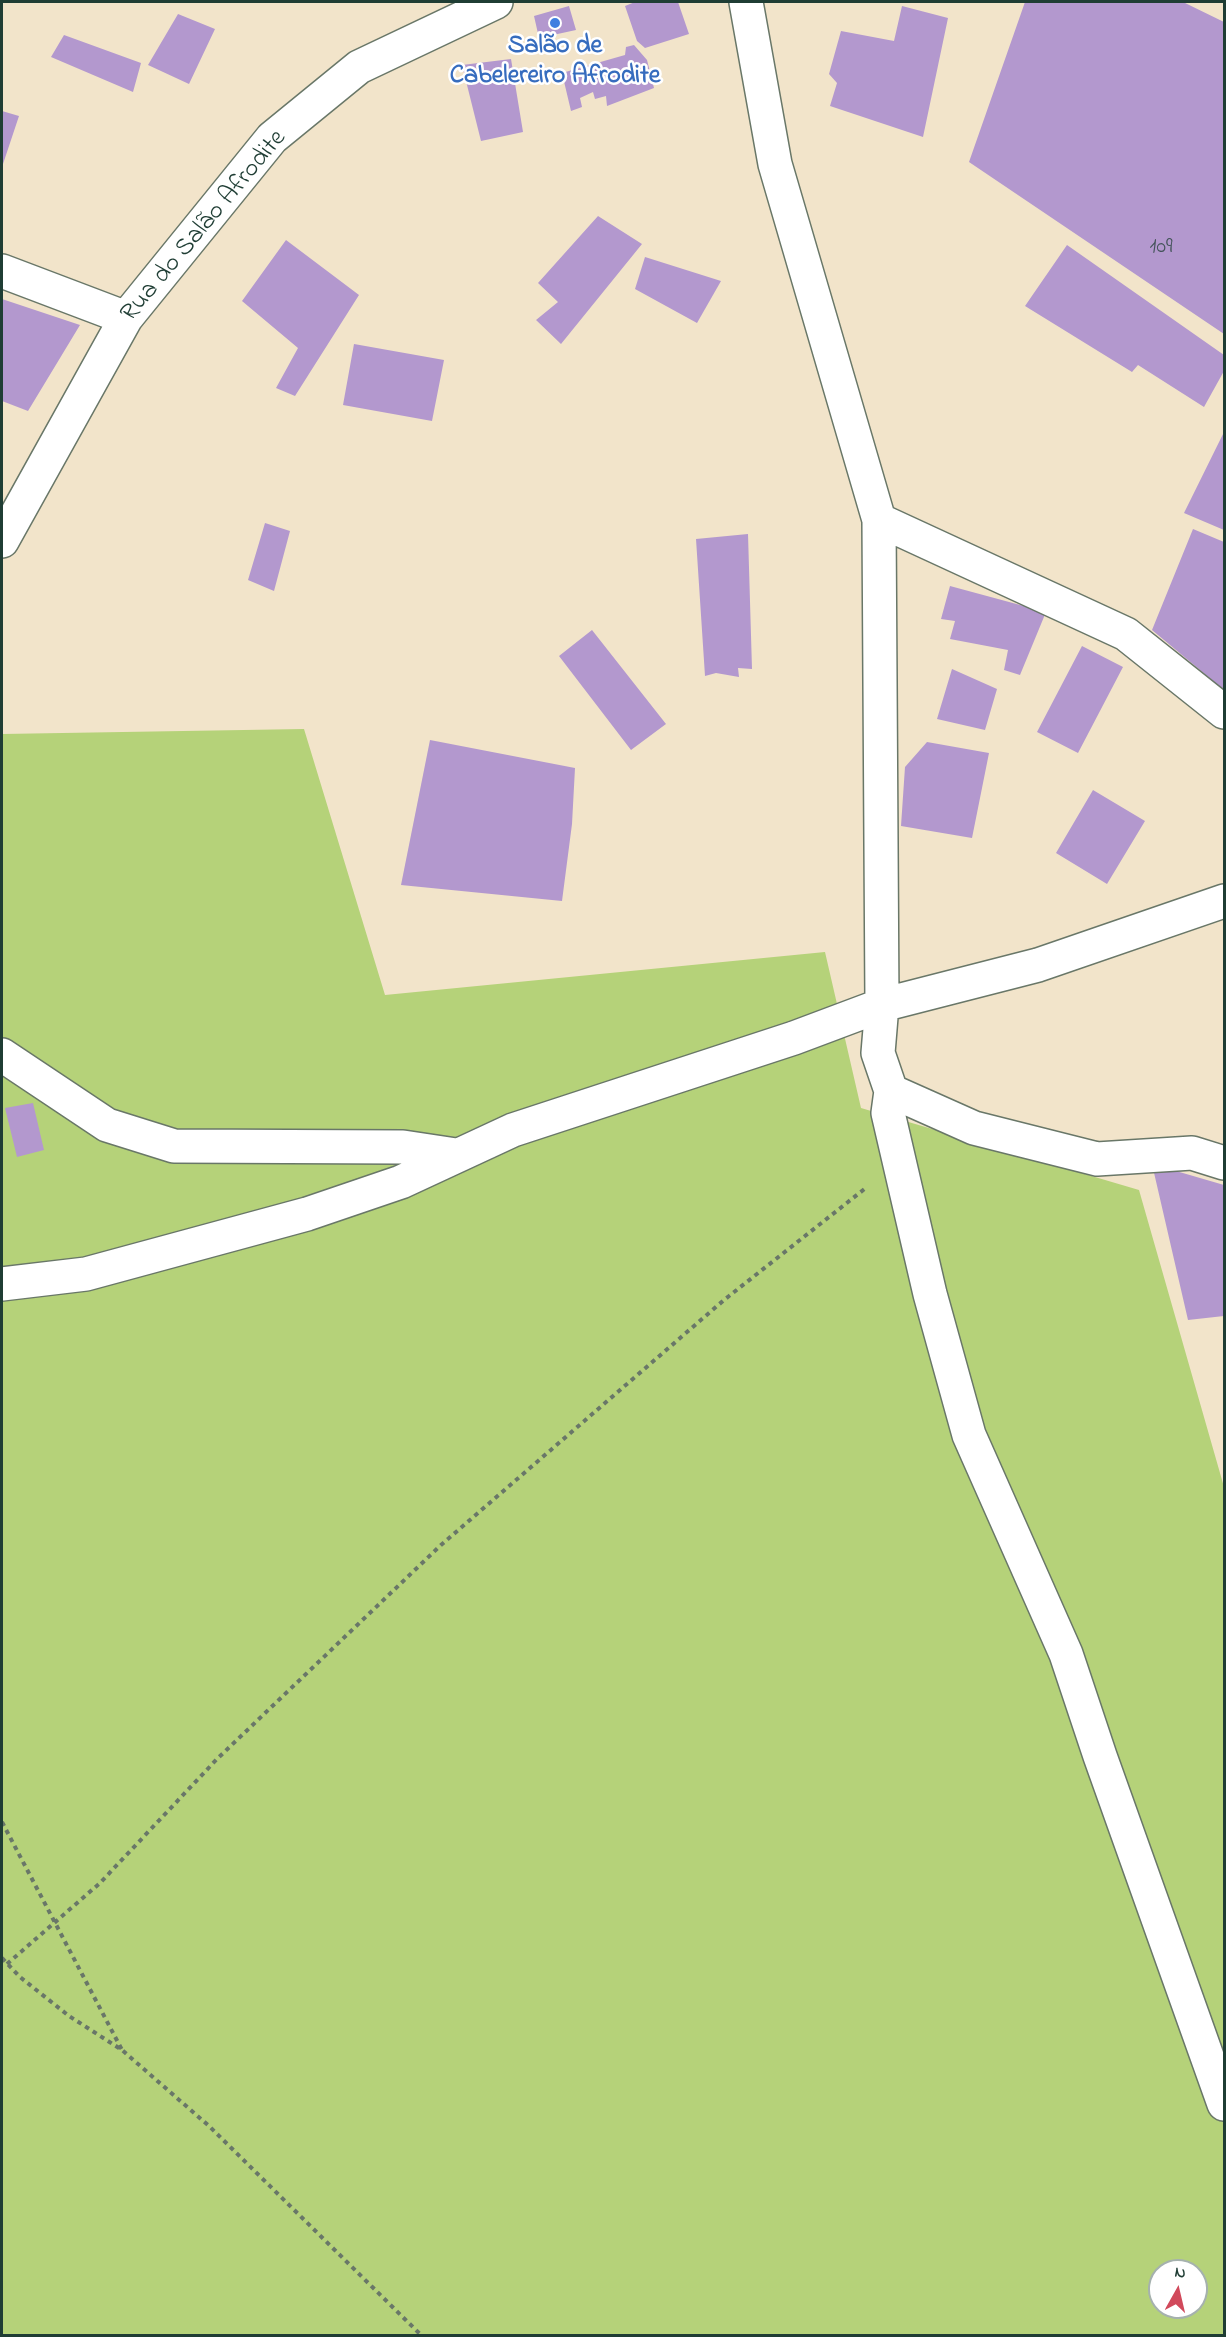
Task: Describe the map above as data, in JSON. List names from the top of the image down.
{
  "streets": {
    "street": ["Rua do Salão Afrodite"]
  },
  "places": ["Salão de Cabelereiro Afrodite"],
  "house_numbers": ["109"],
  "north": "top"
}
